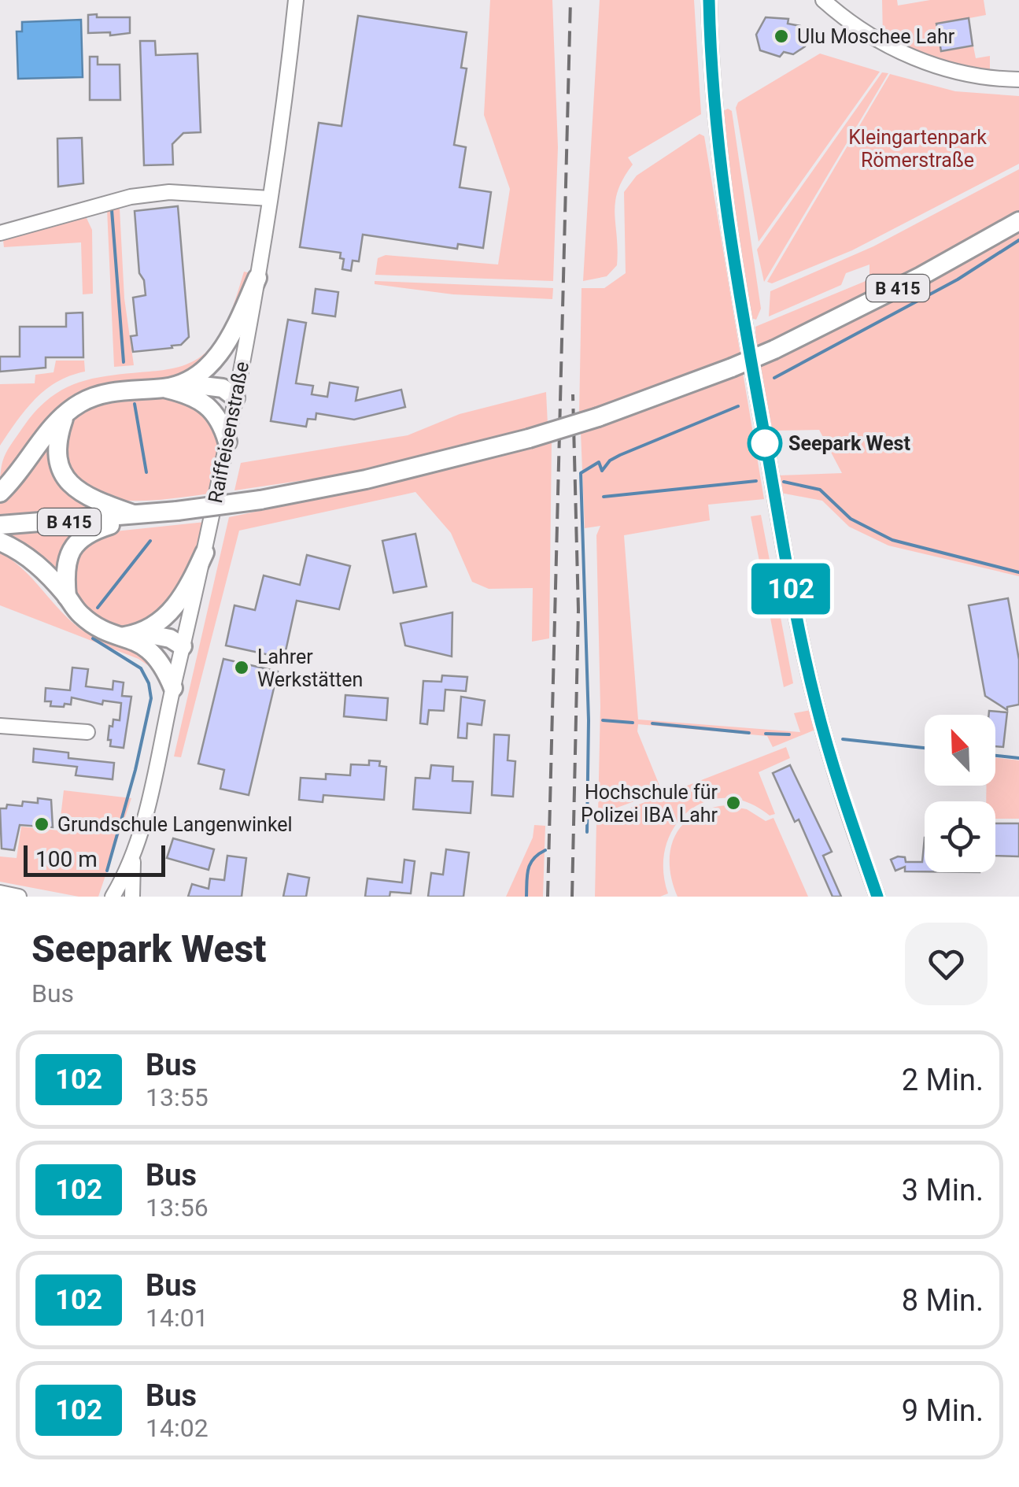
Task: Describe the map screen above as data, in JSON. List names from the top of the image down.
{
  "streets": {
    "main road": ["B 415"],
    "street": ["Raiffeisenstraße"]
  },
  "parks": ["Kleingartenpark Römerstraße"],
  "places": [
    "Ulu Moschee Lahr",
    "Seepark West",
    "Lahrer Werkstätten",
    "Hochschule für Polizei IBA Lahr",
    "Grundschule Langenwinkel"
  ],
  "lines": ["bus line 102"],
  "scale_bar": "100 m",
  "north": "top left",
  "page": {
    "on_map": "102",
    "scale": "100 m",
    "heading": ["Seepark West", "Bus"],
    "list": [
      {
        "mark": "102",
        "name": "Bus",
        "note": "13:55",
        "value": "2 Min."
      },
      {
        "mark": "102",
        "name": "Bus",
        "note": "13:56",
        "value": "3 Min."
      },
      {
        "mark": "102",
        "name": "Bus",
        "note": "14:01",
        "value": "8 Min."
      },
      {
        "mark": "102",
        "name": "Bus",
        "note": "14:02",
        "value": "9 Min."
      }
    ]
  }
}
